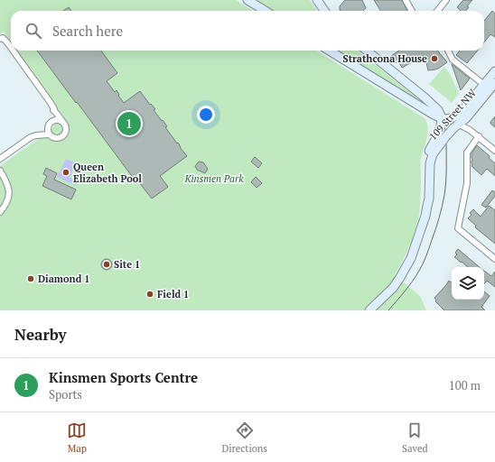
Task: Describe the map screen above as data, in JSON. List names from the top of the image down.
{
  "streets": {
    "main road": ["109 Street NW"]
  },
  "parks": ["Kinsmen Park"],
  "places": [
    "Strathcona House",
    "Queen Elizabeth Pool",
    "Site 1",
    "Diamond 1",
    "Field 1"
  ],
  "page": {
    "search": "Search here",
    "pins": "1",
    "heading": "Nearby",
    "list": [
      {
        "mark": "1",
        "name": "Kinsmen Sports Centre",
        "note": "Sports",
        "value": "100 m"
      }
    ],
    "nav": ["Map", "Directions", "Saved"]
  }
}
